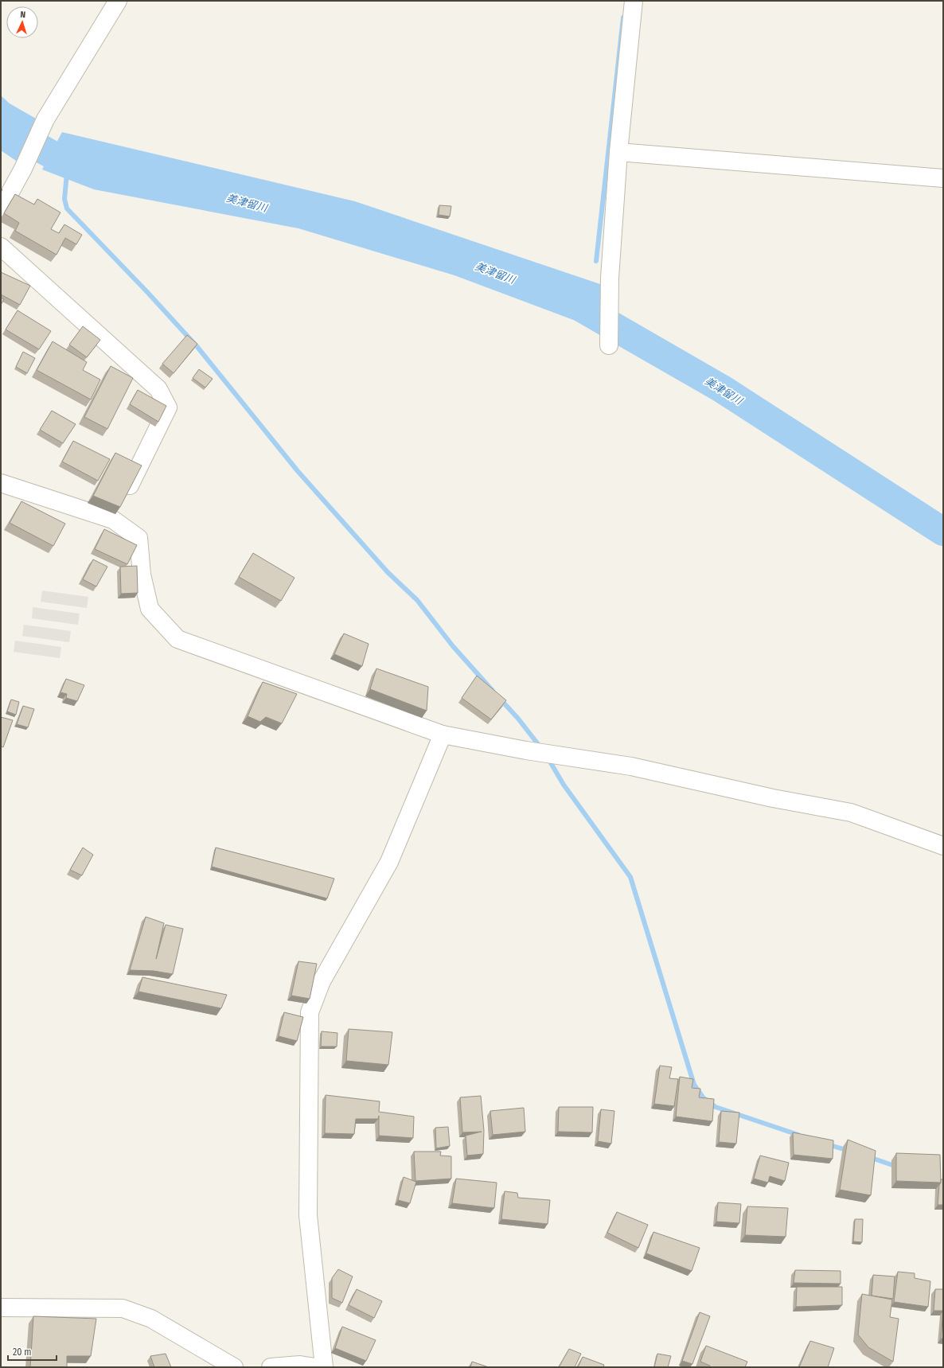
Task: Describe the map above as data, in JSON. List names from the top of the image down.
{
  "water": ["美津留川"],
  "scale_bar": "20 m",
  "north": "top"
}
